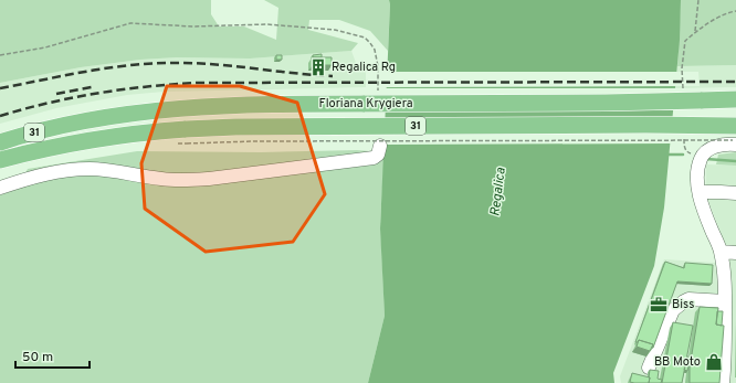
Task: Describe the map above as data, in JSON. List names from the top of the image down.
{
  "streets": {
    "main road": ["Floriana Krygiera", "31"]
  },
  "water": ["Regalica"],
  "places": {
    "building": ["Regalica Rg"],
    "office": ["Biss"],
    "shop": ["BB Moto"]
  },
  "scale_bar": "50 m"
}
